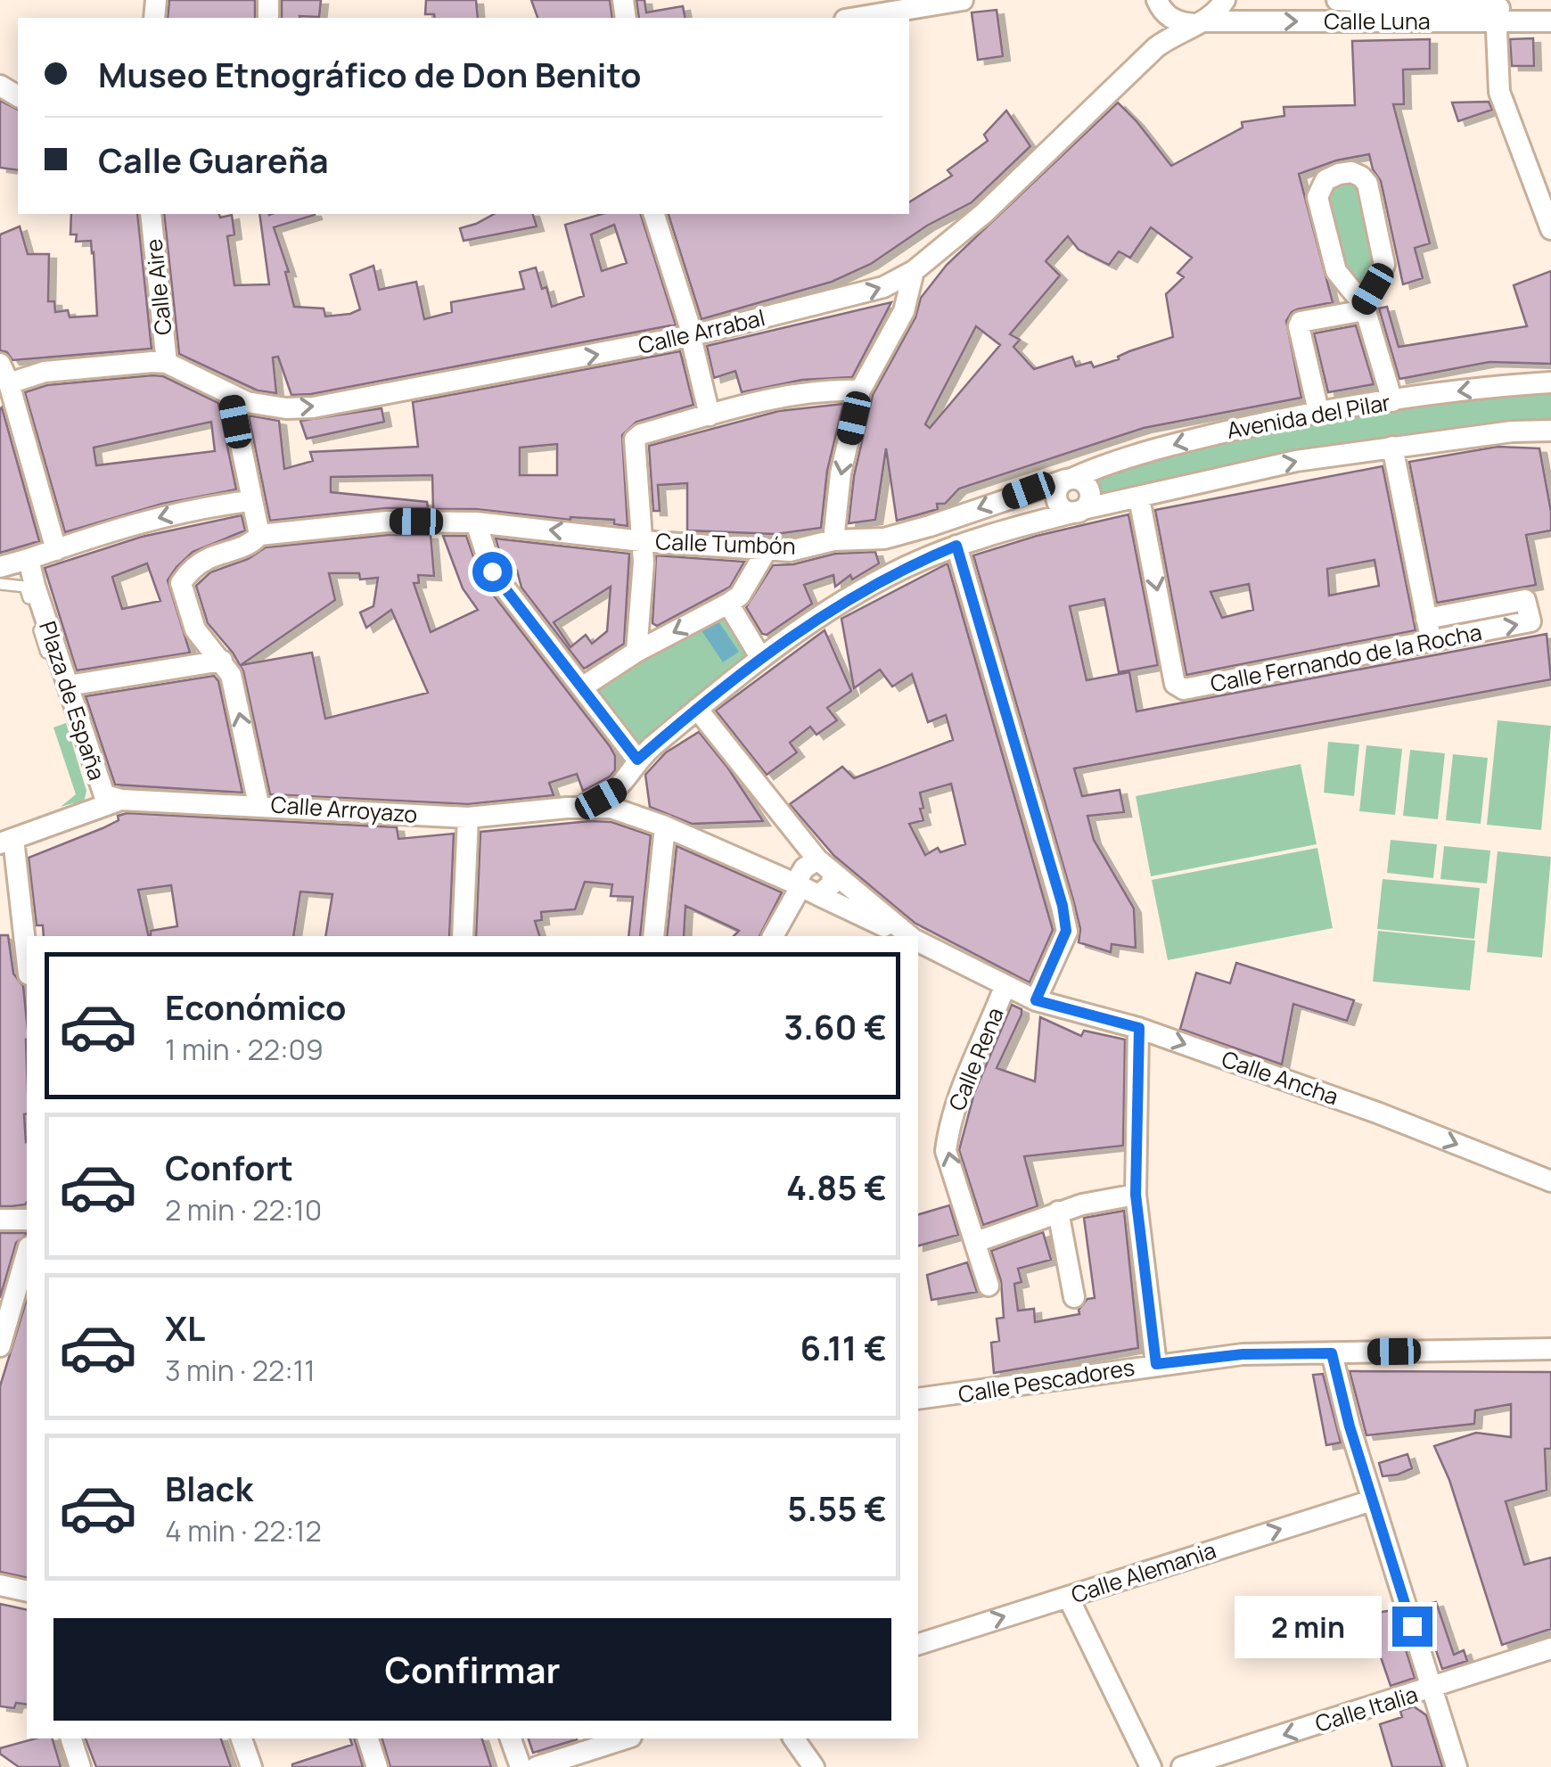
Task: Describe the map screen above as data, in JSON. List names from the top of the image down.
{
  "streets": {
    "street": [
      "Calle Luna",
      "Calle Aire",
      "Calle Arrabal",
      "Avenida del Pilar",
      "Calle Tumbón",
      "Calle Fernando de la Rocha",
      "Plaza de España",
      "Calle Arroyazo",
      "Calle Rena",
      "Calle Ancha",
      "Calle Pescadores",
      "Calle Alemania",
      "Calle Italia"
    ]
  },
  "crossings": [
    ["Calle Luna", "Calle Arrabal"],
    ["Calle Aire", "Calle Arrabal"],
    ["Avenida del Pilar", "Calle Tumbón"],
    ["Avenida del Pilar", "Calle Fernando de la Rocha"],
    ["Avenida del Pilar", "Calle Arroyazo"],
    ["Plaza de España", "Calle Arroyazo"],
    ["Calle Rena", "Calle Ancha"]
  ],
  "one_way": [
    "Calle Arrabal",
    "Calle Tumbón",
    "Calle Ancha",
    "Calle Alemania",
    "Calle Italia"
  ],
  "page": {
    "banner": ["Museo Etnográfico de Don Benito", "Calle Guareña"],
    "list": [
      {
        "name": "Económico",
        "note": "1 min · 22:09",
        "value": "3.60 €"
      },
      {
        "name": "Confort",
        "note": "2 min · 22:10",
        "value": "4.85 €"
      },
      {
        "name": "XL",
        "note": "3 min · 22:11",
        "value": "6.11 €"
      },
      {
        "name": "Black",
        "note": "4 min · 22:12",
        "value": "5.55 €"
      }
    ],
    "bubble": "2 min",
    "buttons": "Confirmar"
  }
}
